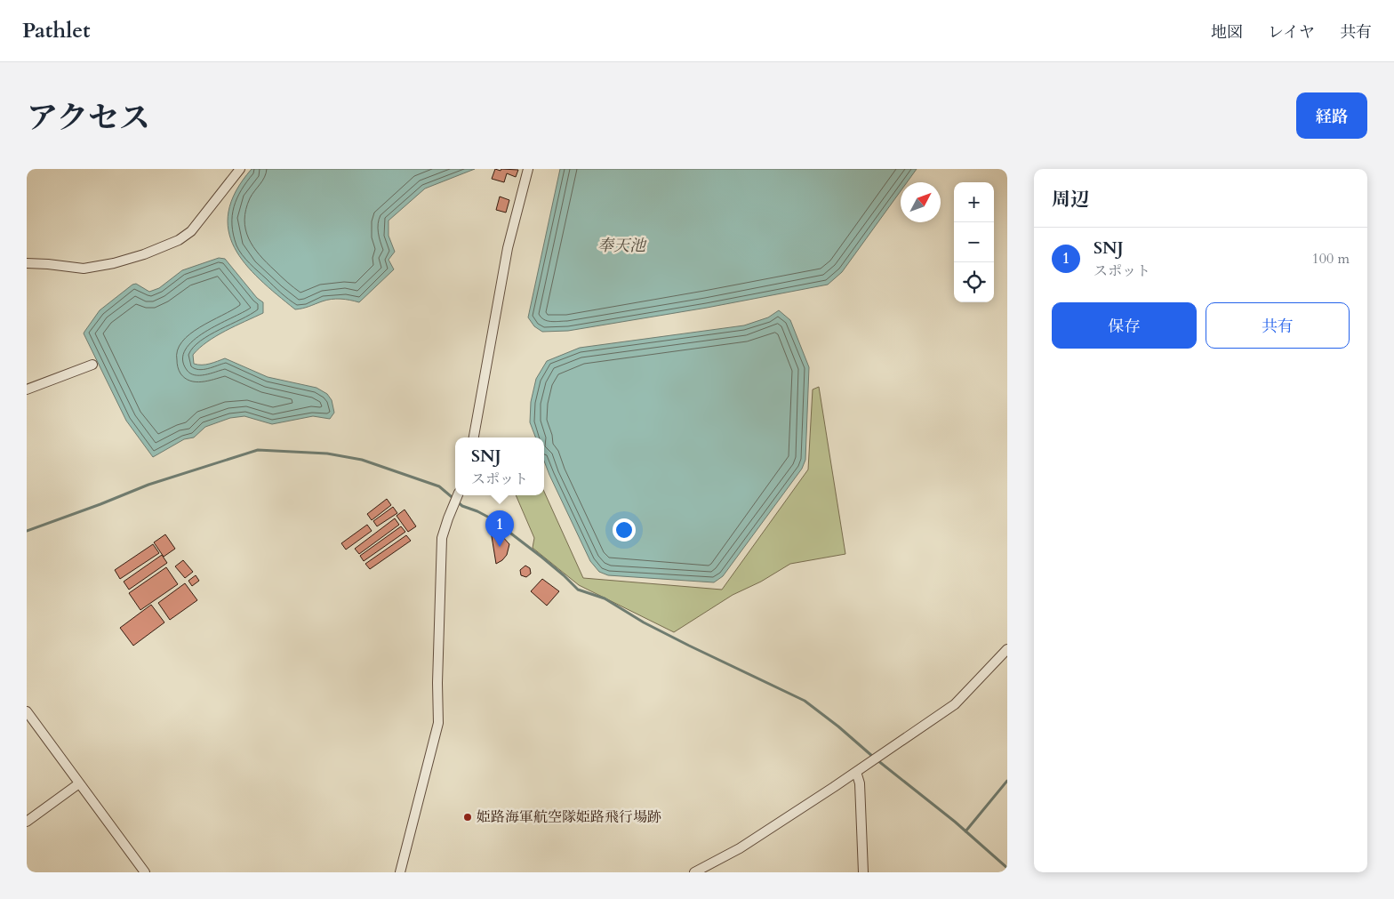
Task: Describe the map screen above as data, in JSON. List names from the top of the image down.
{
  "water": ["奉天池"],
  "places": ["姫路海軍航空隊姫路飛行場跡"],
  "north": "top right",
  "page": {
    "header": "Pathlet",
    "nav": ["地図", "レイヤ", "共有"],
    "title": "アクセス",
    "buttons": [
      "経路",
      ["保存", "共有"]
    ],
    "heading": "周辺",
    "map_buttons": ["+", "−"],
    "list": [
      {
        "mark": "1",
        "name": "SNJ",
        "note": "スポット",
        "value": "100 m"
      }
    ],
    "popup": ["SNJ", "スポット"],
    "pins": "1"
  }
}
